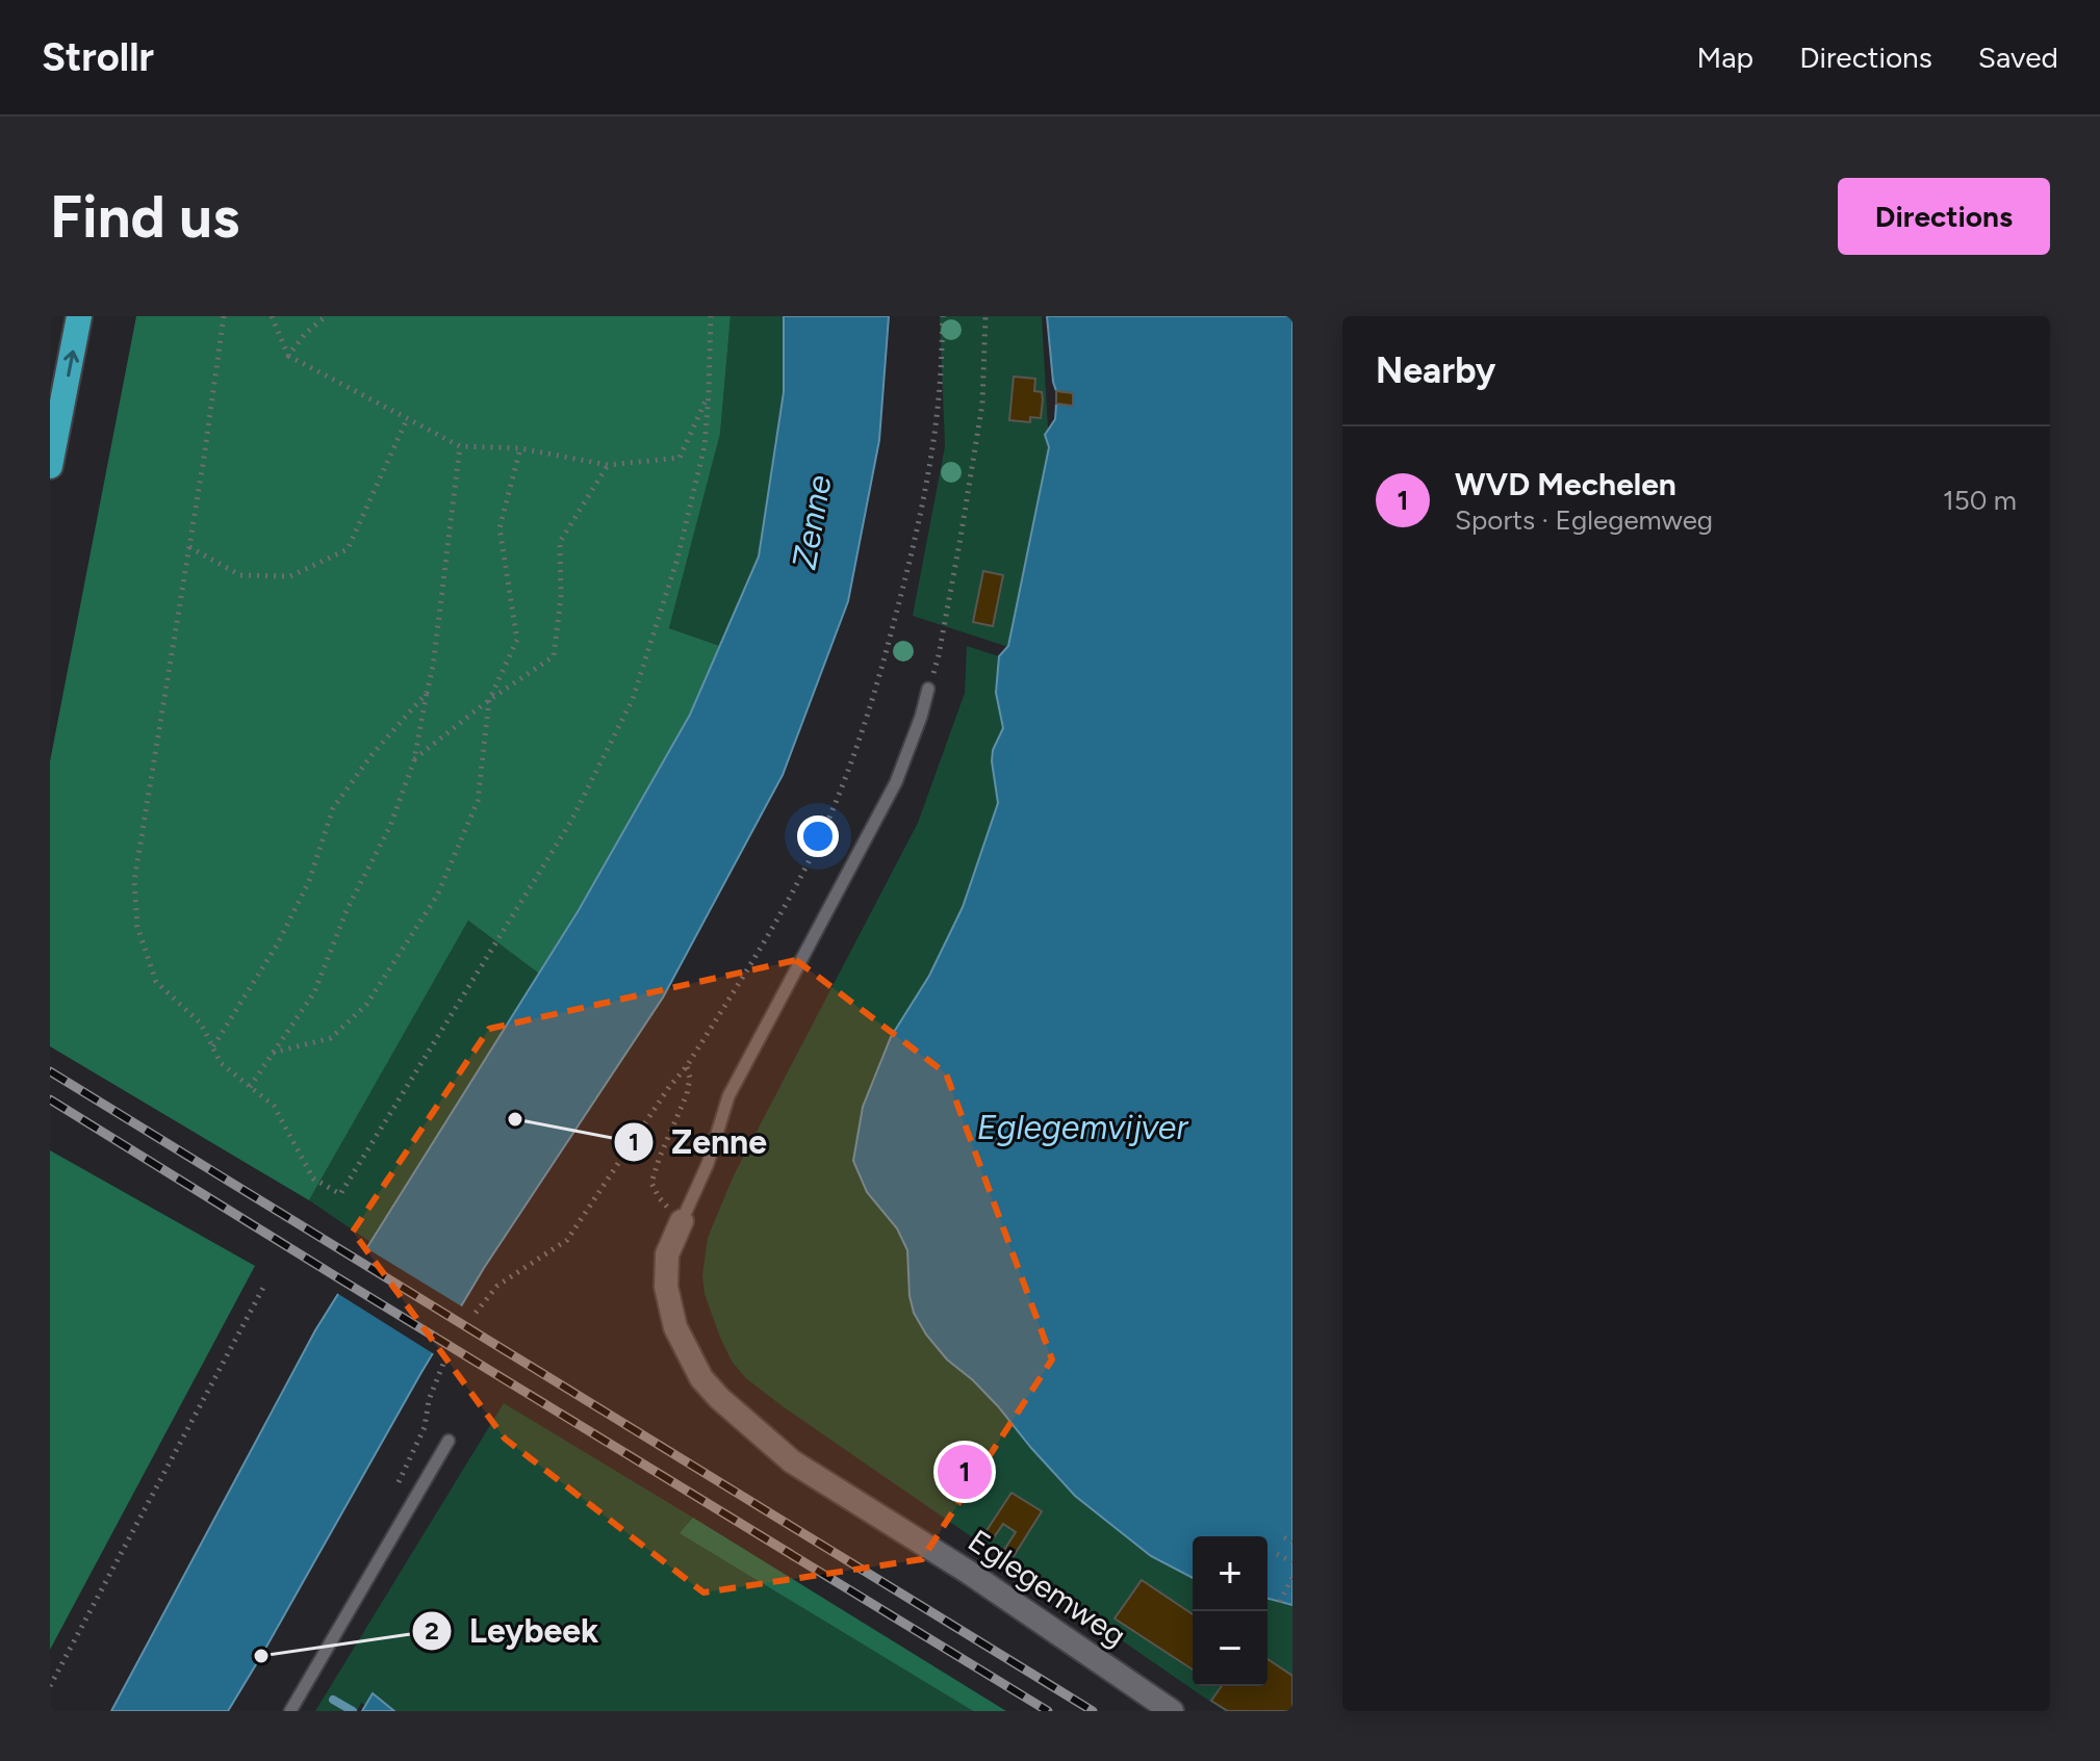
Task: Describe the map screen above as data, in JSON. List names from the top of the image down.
{
  "streets": {
    "street": ["Eglegemweg"]
  },
  "water": ["Zenne", "Eglegemvijver"],
  "places": ["Zenne", "Leybeek"],
  "page": {
    "header": "Strollr",
    "nav": ["Map", "Directions", "Saved"],
    "buttons": "Directions",
    "title": "Find us",
    "heading": "Nearby",
    "list": [
      {
        "mark": "1",
        "name": "WVD Mechelen",
        "note": "Sports · Eglegemweg",
        "value": "150 m"
      }
    ],
    "pins": "1",
    "map_buttons": ["+", "−"]
  }
}
